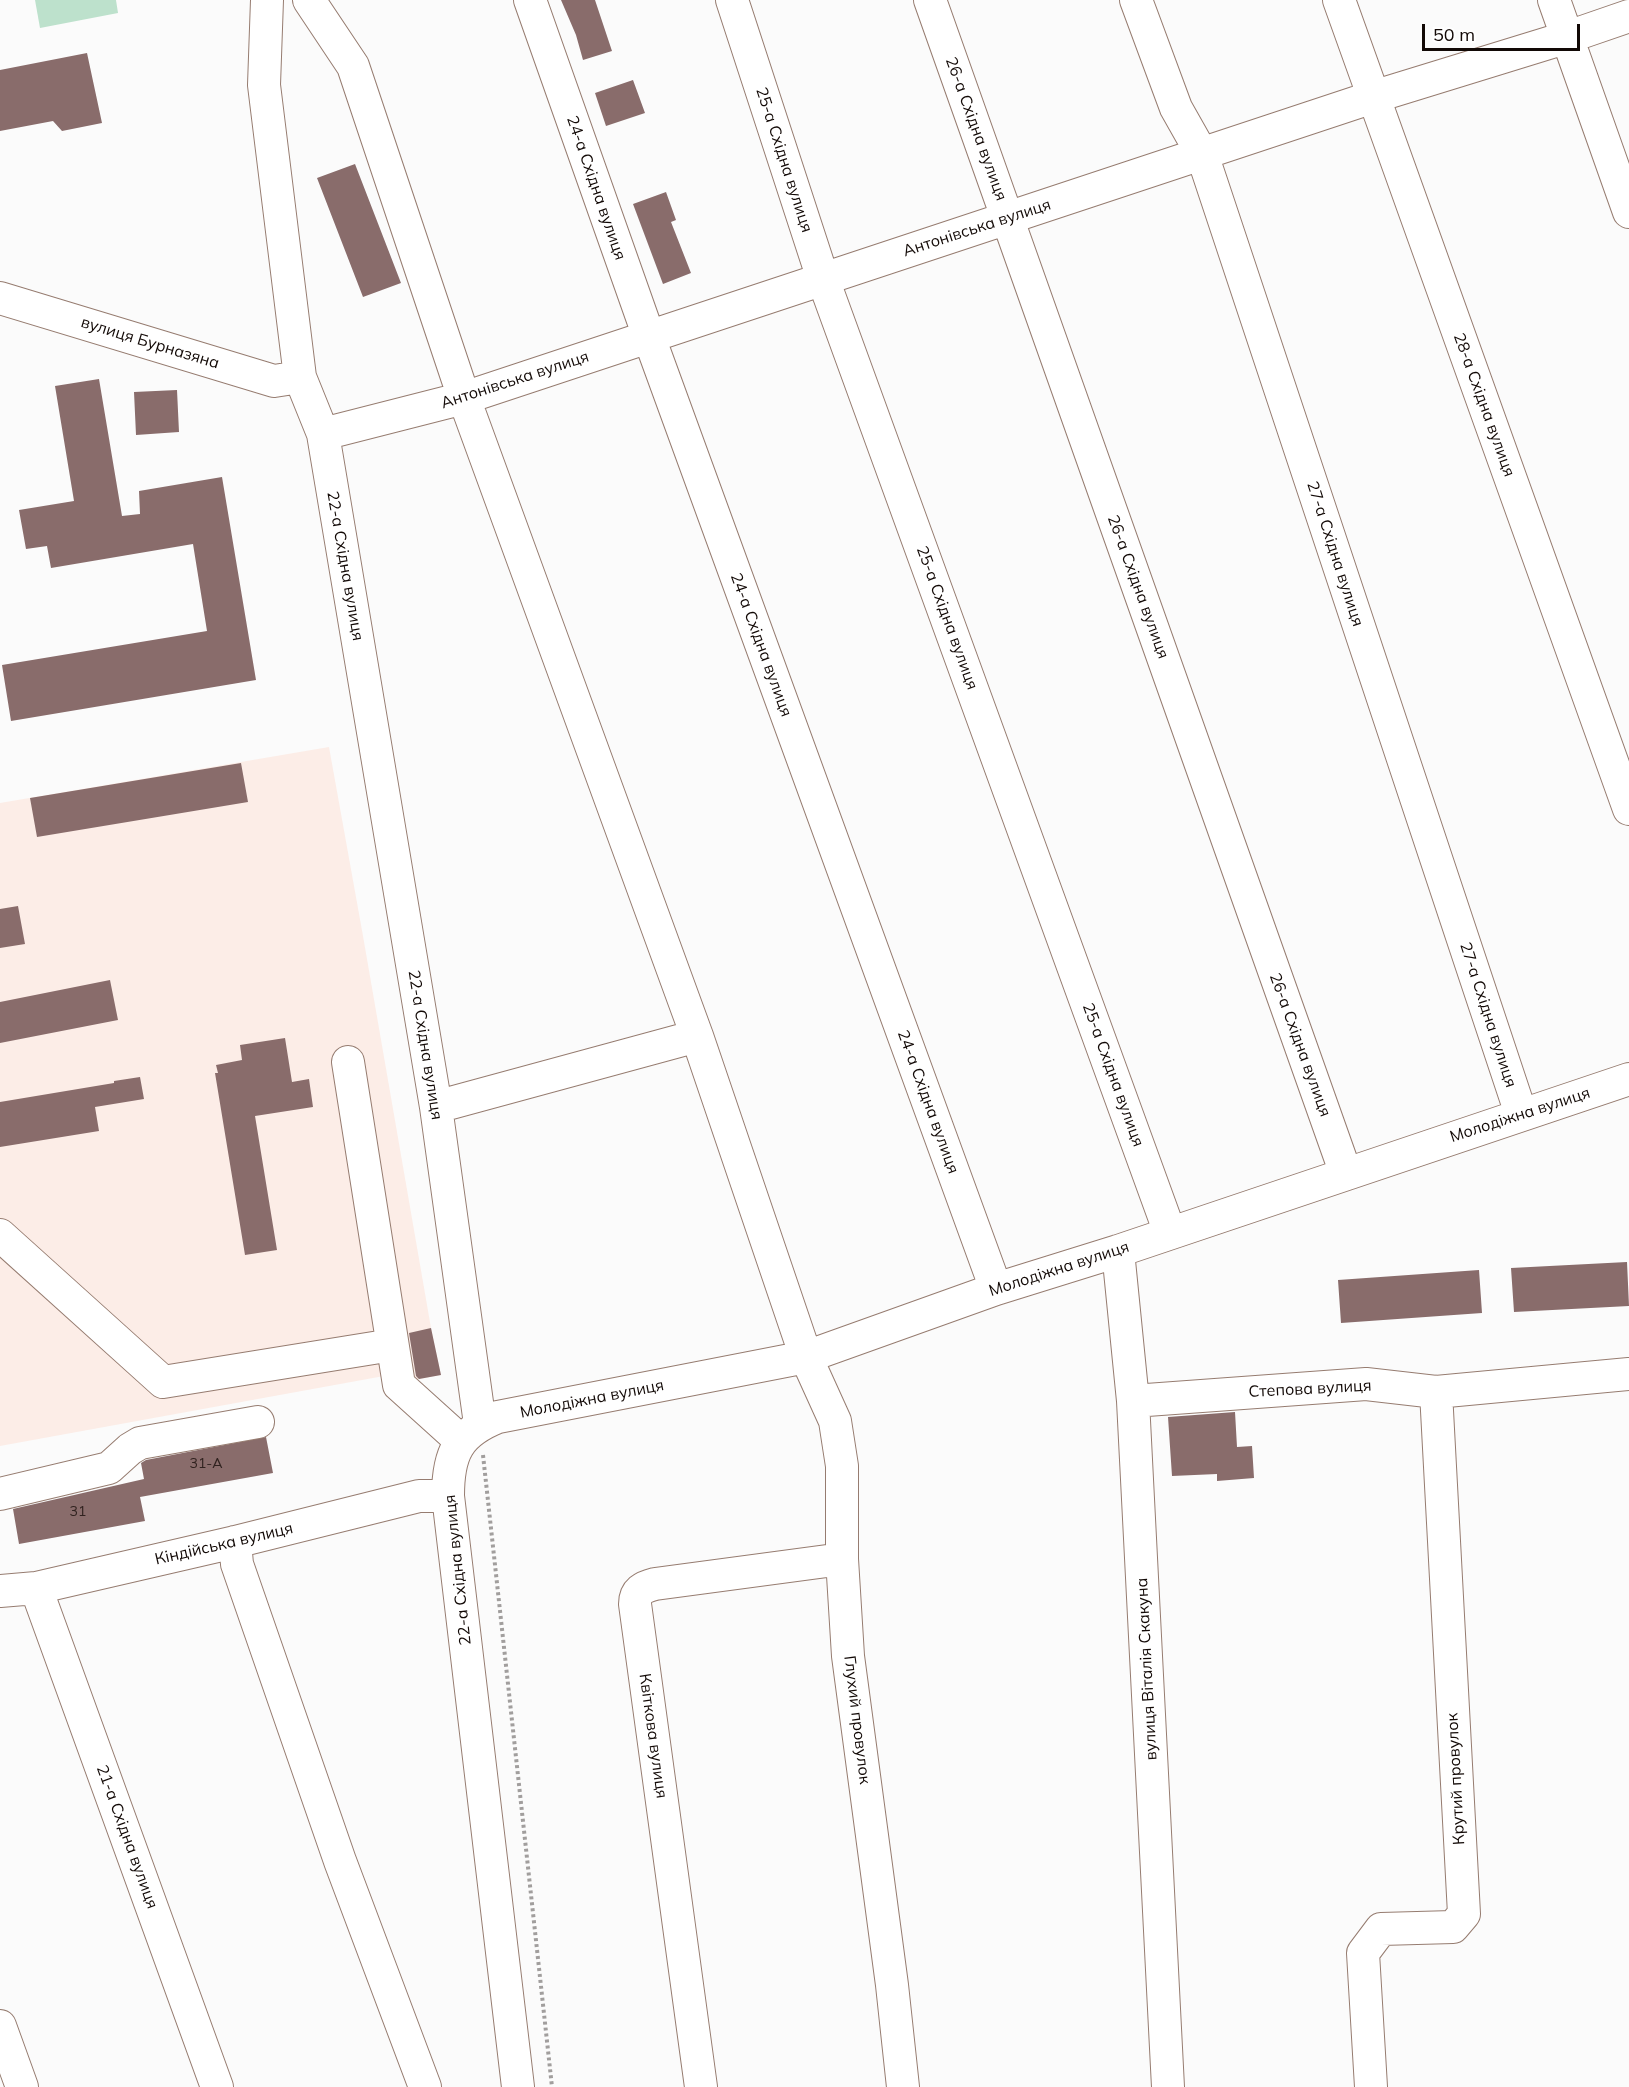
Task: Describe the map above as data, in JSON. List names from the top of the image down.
{
  "streets": {
    "street": [
      "26-а Східна вулиця",
      "25-а Східна вулиця",
      "24-а Східна вулиця",
      "Антонівська вулиця",
      "вулиця Бурназяна",
      "28-а Східна вулиця",
      "27-а Східна вулиця",
      "22-а Східна вулиця",
      "Молодіжна вулиця",
      "Степова вулиця",
      "Кіндійська вулиця",
      "вулиця Віталія Скакуна",
      "Глухий провулок",
      "Квіткова вулиця",
      "Крутий провулок",
      "21-а Східна вулиця"
    ]
  },
  "crossings": [
    ["26-а Східна вулиця", "Антонівська вулиця"],
    ["26-а Східна вулиця", "Молодіжна вулиця"],
    ["25-а Східна вулиця", "Антонівська вулиця"],
    ["25-а Східна вулиця", "Молодіжна вулиця"],
    ["24-а Східна вулиця", "Антонівська вулиця"],
    ["24-а Східна вулиця", "Молодіжна вулиця"],
    ["Антонівська вулиця", "28-а Східна вулиця"],
    ["Антонівська вулиця", "27-а Східна вулиця"],
    ["Антонівська вулиця", "22-а Східна вулиця"],
    ["Антонівська вулиця", "Глухий провулок"],
    ["вулиця Бурназяна", "22-а Східна вулиця"],
    ["27-а Східна вулиця", "Молодіжна вулиця"],
    ["22-а Східна вулиця", "Молодіжна вулиця"],
    ["22-а Східна вулиця", "Кіндійська вулиця"],
    ["Молодіжна вулиця", "вулиця Віталія Скакуна"],
    ["Молодіжна вулиця", "Глухий провулок"],
    ["Степова вулиця", "вулиця Віталія Скакуна"],
    ["Степова вулиця", "Крутий провулок"],
    ["Кіндійська вулиця", "21-а Східна вулиця"],
    ["Глухий провулок", "Квіткова вулиця"]
  ],
  "house_numbers": ["31-А", "31"],
  "scale_bar": "50 m"
}
